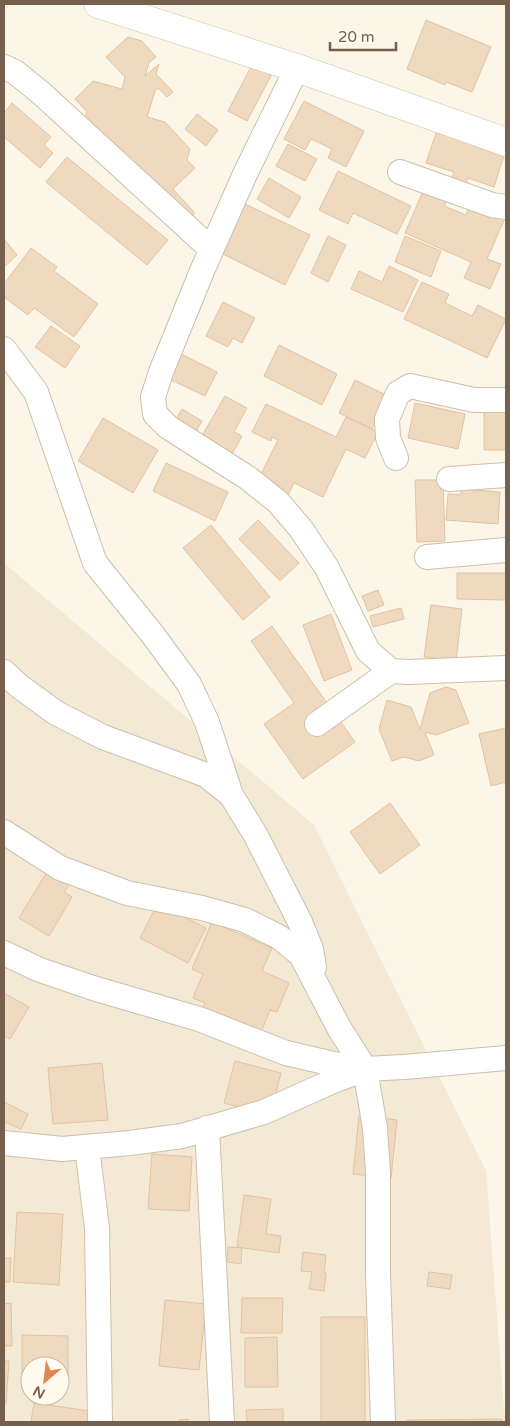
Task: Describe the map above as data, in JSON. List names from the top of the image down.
{
  "scale_bar": "20 m",
  "north": "bottom left"
}
